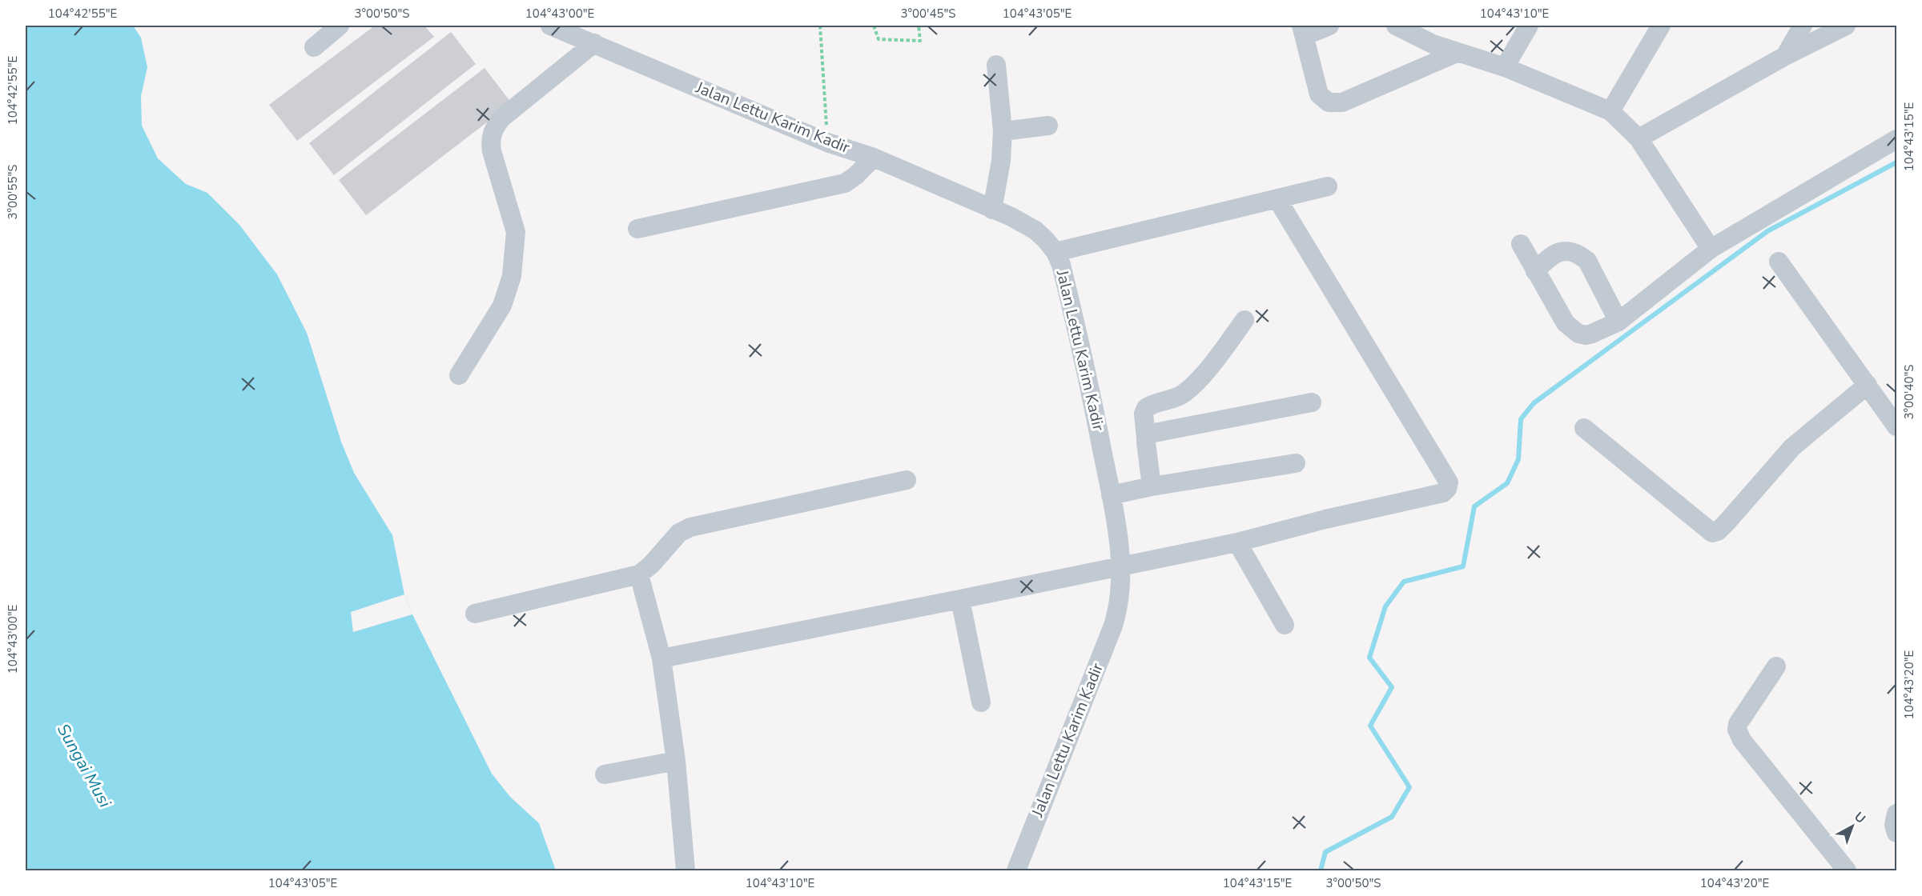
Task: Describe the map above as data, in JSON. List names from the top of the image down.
{
  "streets": {
    "street": ["Jalan Lettu Karim Kadir"]
  },
  "water": ["Sungai Musi"],
  "north": "top right",
  "coordinates": [
    "104°42'55\"E",
    "3°00'50\"S",
    "104°43'00\"E",
    "3°00'45\"S",
    "104°43'05\"E",
    "104°43'10\"E",
    "104°43'15\"E",
    "3°00'55\"S",
    "3°00'40\"S",
    "104°43'20\"E"
  ]
}
